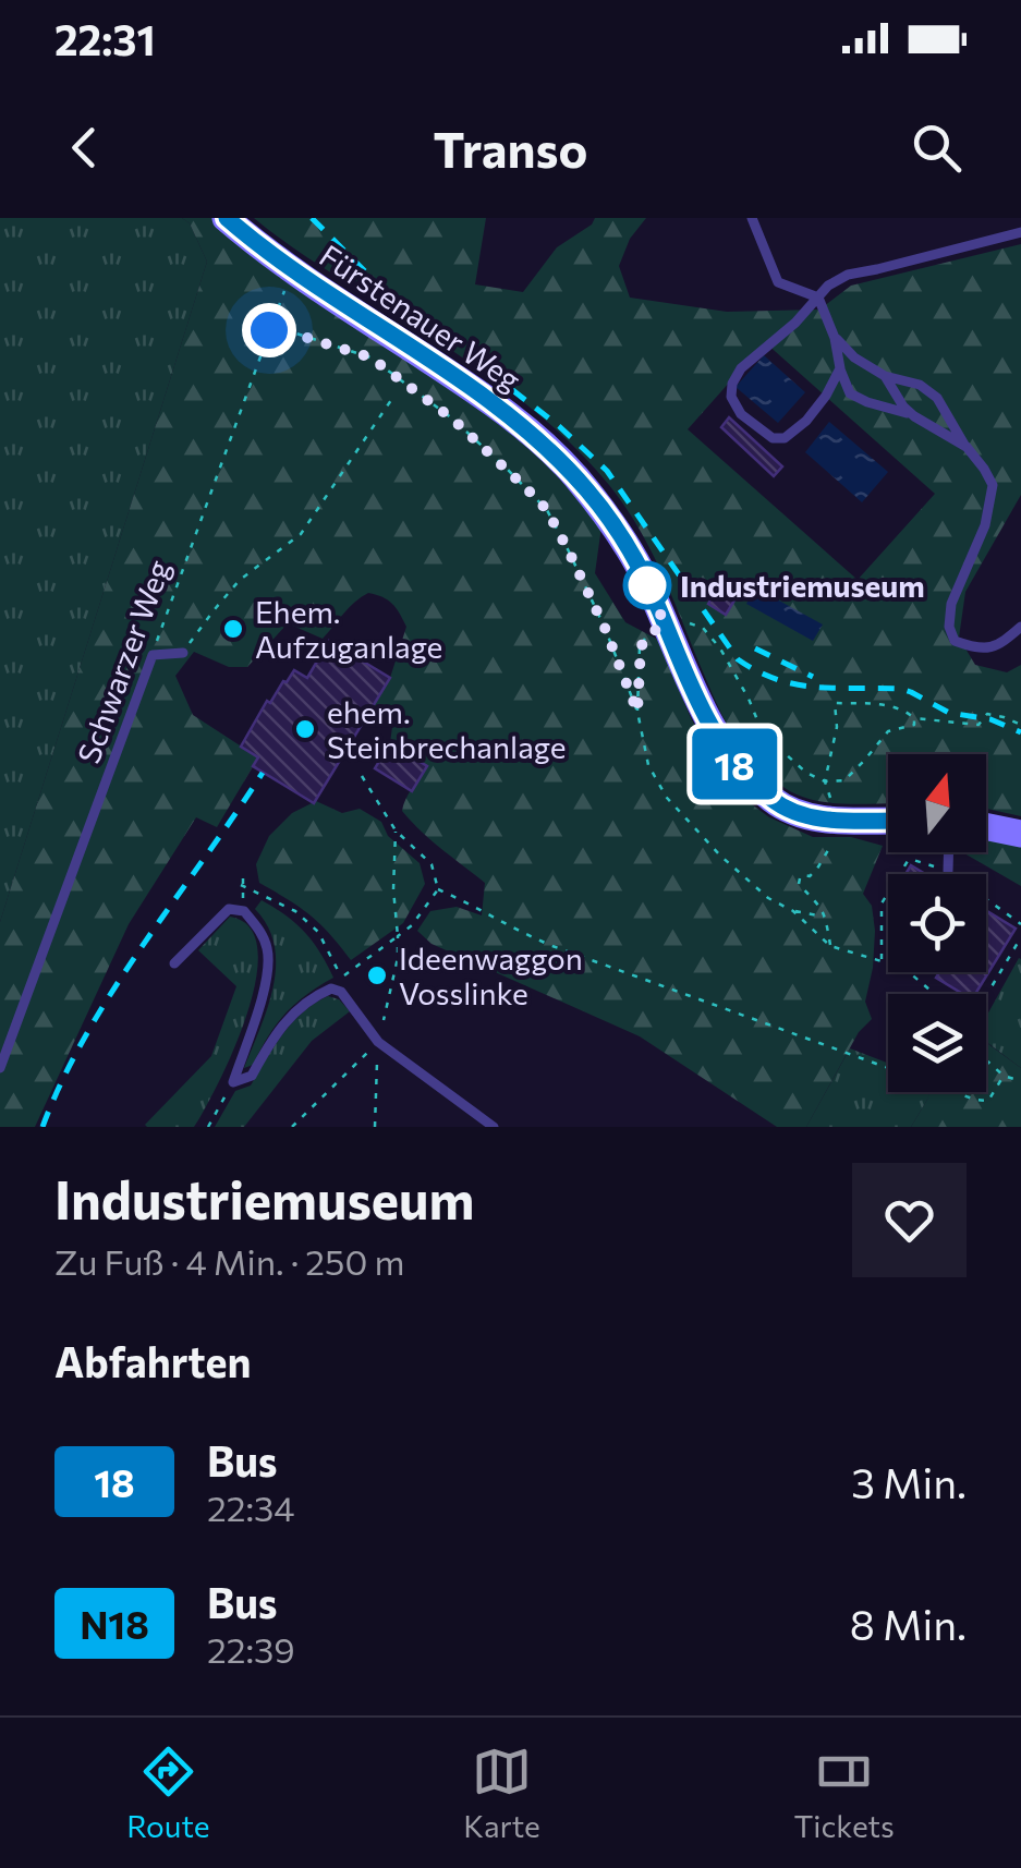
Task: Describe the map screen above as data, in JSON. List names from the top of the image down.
{
  "streets": {
    "street": ["Fürstenauer Weg"],
    "lane": ["Schwarzer Weg"]
  },
  "crossings": [
    ["Fürstenauer Weg", "Schwarzer Weg"]
  ],
  "places": [
    "Industriemuseum",
    "Ehem. Aufzuganlage",
    "ehem. Steinbrechanlage",
    "Ideenwaggon Vosslinke"
  ],
  "lines": ["bus line 18"],
  "north": "top",
  "page": {
    "status": "22:31",
    "header": "Transo",
    "on_map": "18",
    "heading": [
      ["Industriemuseum", "Zu Fuß · 4 Min. · 250 m"],
      "Abfahrten"
    ],
    "list": [
      {
        "mark": "18",
        "name": "Bus",
        "note": "22:34",
        "value": "3 Min."
      },
      {
        "mark": "N18",
        "name": "Bus",
        "note": "22:39",
        "value": "8 Min."
      }
    ],
    "tabs": ["Route", "Karte", "Tickets"]
  }
}
